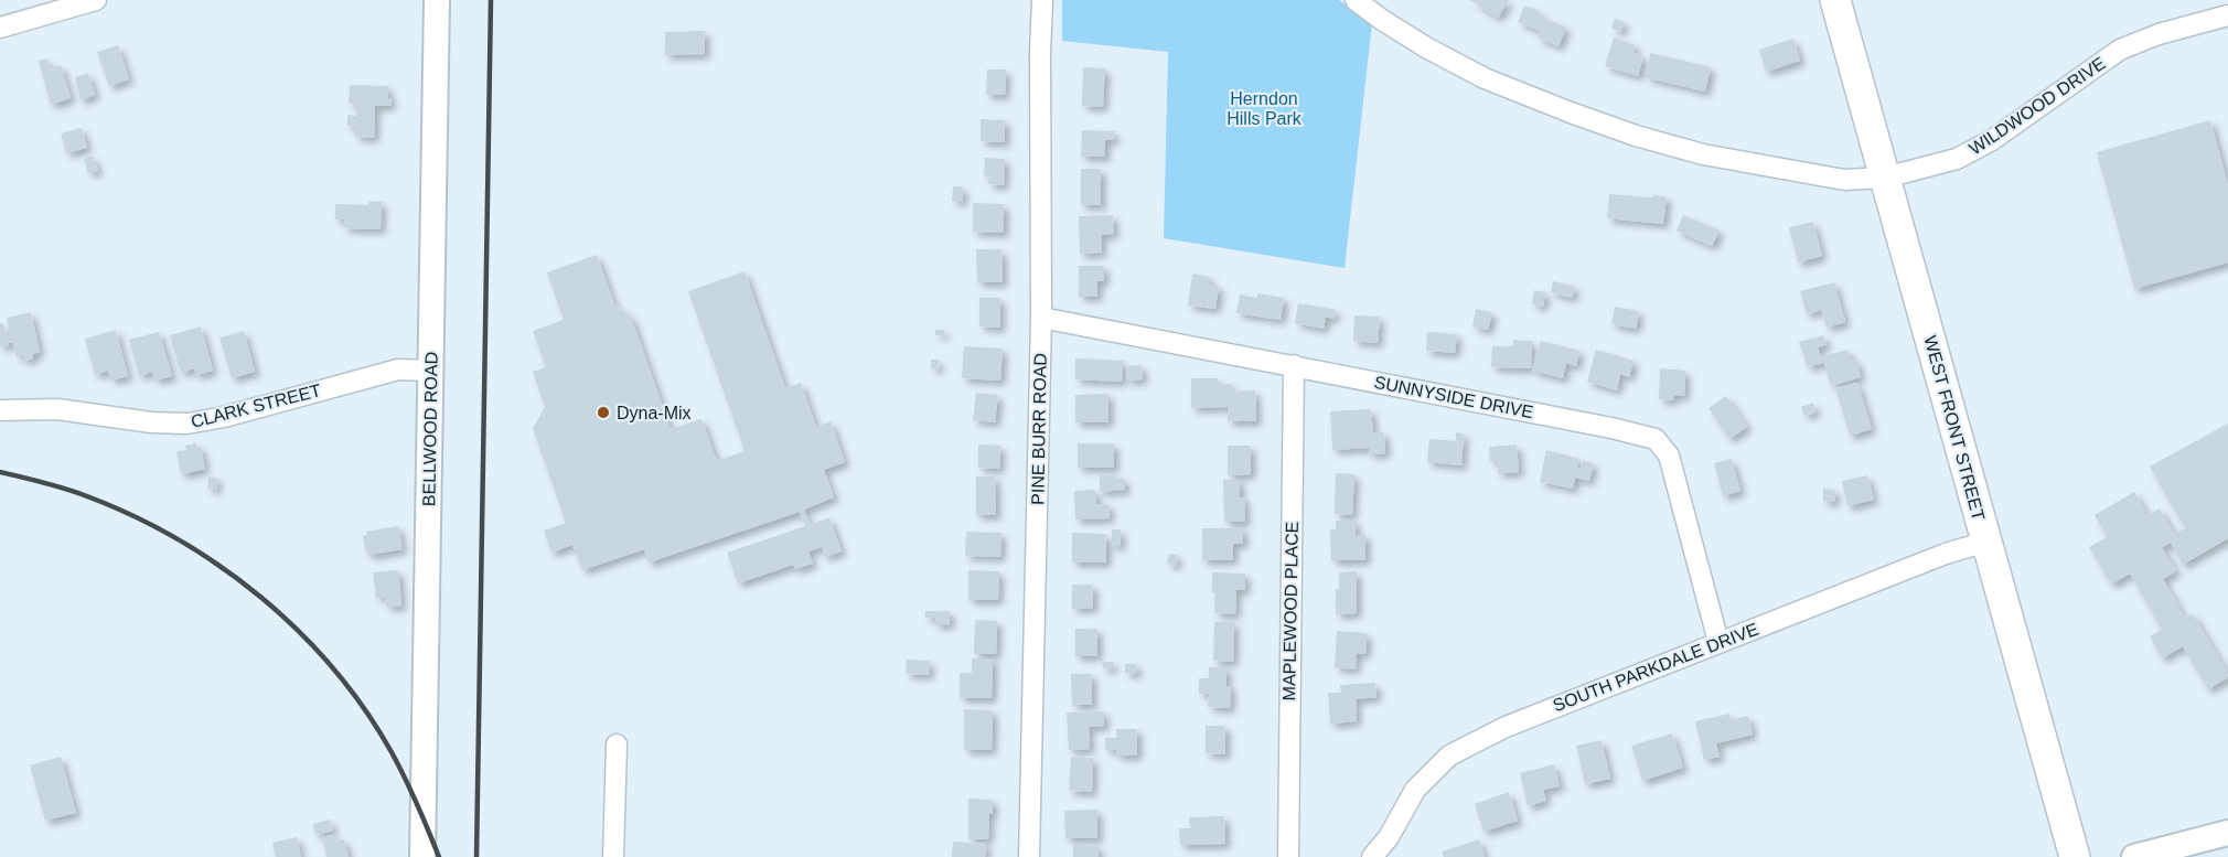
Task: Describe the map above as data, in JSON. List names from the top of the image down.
{
  "streets": {
    "main road": ["WEST FRONT STREET"],
    "street": [
      "WILDWOOD DRIVE",
      "SUNNYSIDE DRIVE",
      "CLARK STREET",
      "BELLWOOD ROAD",
      "PINE BURR ROAD",
      "MAPLEWOOD PLACE",
      "SOUTH PARKDALE DRIVE"
    ]
  },
  "crossings": [
    ["WILDWOOD DRIVE", "WEST FRONT STREET"],
    ["SUNNYSIDE DRIVE", "PINE BURR ROAD"],
    ["SUNNYSIDE DRIVE", "MAPLEWOOD PLACE"],
    ["SUNNYSIDE DRIVE", "SOUTH PARKDALE DRIVE"],
    ["CLARK STREET", "BELLWOOD ROAD"],
    ["WEST FRONT STREET", "SOUTH PARKDALE DRIVE"]
  ],
  "parks": ["Herndon Hills Park"],
  "places": ["Dyna-Mix"]
}
